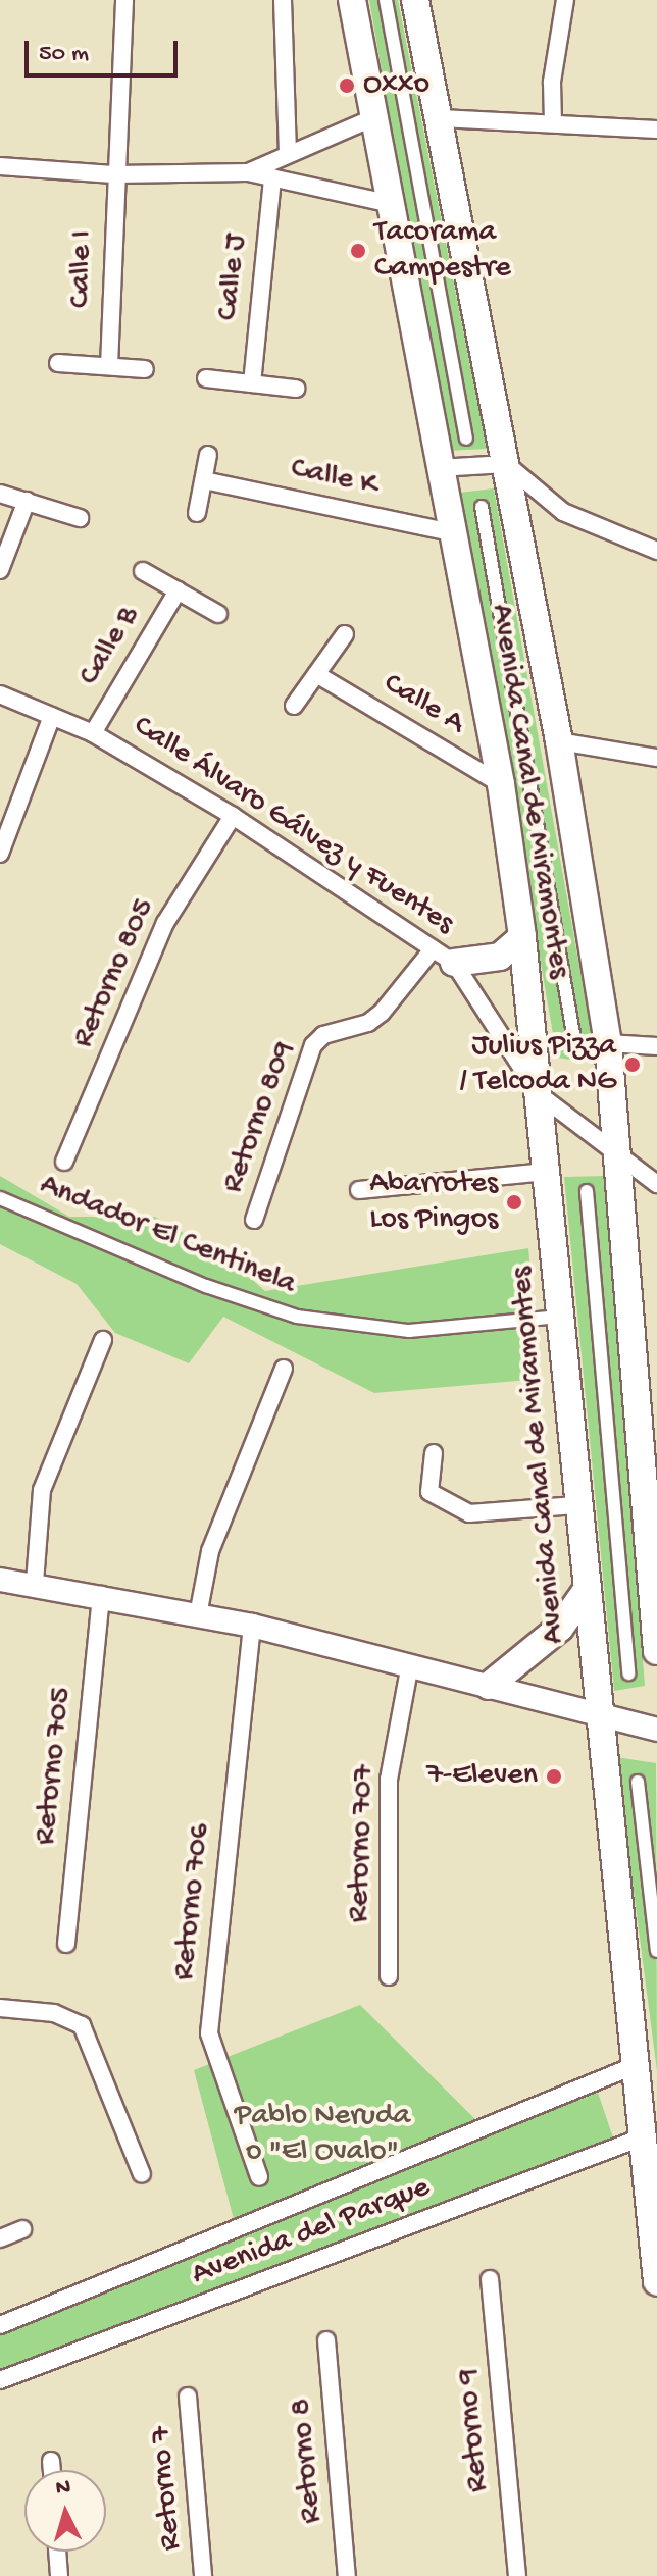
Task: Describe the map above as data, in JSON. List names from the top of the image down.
{
  "streets": {
    "main road": ["Avenida Canal de Miramontes"],
    "street": [
      "Calle I",
      "Calle J",
      "Calle K",
      "Calle B",
      "Calle A",
      "Calle Álvaro Gálvez y Fuentes",
      "Retorno 805",
      "Retorno 809",
      "Andador El Centinela",
      "Retorno 705",
      "Retorno 707",
      "Retorno 706",
      "Avenida del Parque",
      "Retorno 9",
      "Retorno 8",
      "Retorno 7"
    ]
  },
  "crossings": [
    ["Calle K", "Avenida Canal de Miramontes"],
    ["Calle B", "Calle Álvaro Gálvez y Fuentes"],
    ["Calle A", "Avenida Canal de Miramontes"],
    ["Avenida Canal de Miramontes", "Calle Álvaro Gálvez y Fuentes"],
    ["Avenida Canal de Miramontes", "Andador El Centinela"],
    ["Avenida Canal de Miramontes", "Avenida del Parque"],
    ["Calle Álvaro Gálvez y Fuentes", "Retorno 805"],
    ["Calle Álvaro Gálvez y Fuentes", "Retorno 809"]
  ],
  "parks": ["Pablo Neruda o \"El Ovalo\""],
  "places": [
    "Oxxo",
    "Tacorama Campestre",
    "Julius Pizza / Telcoda NG",
    "Abarrotes Los Pingos",
    "7-Eleven"
  ],
  "scale_bar": "50 m",
  "north": "top"
}
